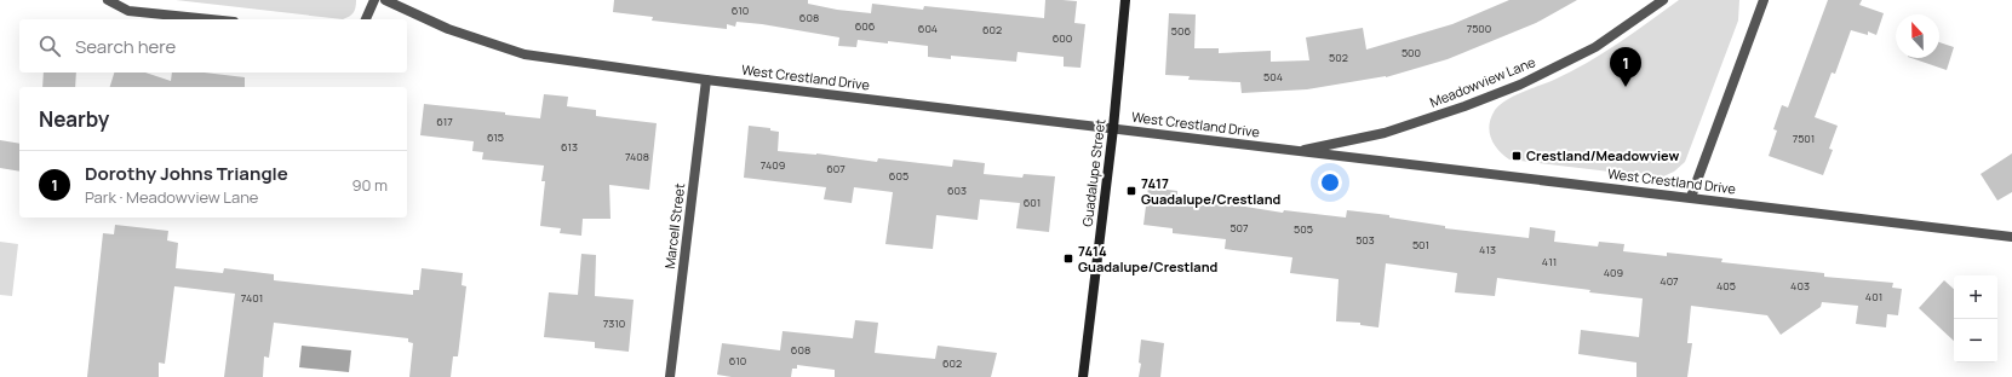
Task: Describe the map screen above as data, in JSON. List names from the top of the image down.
{
  "streets": {
    "street": [
      "West Crestland Drive",
      "Meadowview Lane",
      "Guadalupe Street",
      "Marcell Street"
    ]
  },
  "crossings": [
    ["West Crestland Drive", "Meadowview Lane"],
    ["West Crestland Drive", "Guadalupe Street"],
    ["West Crestland Drive", "Marcell Street"]
  ],
  "places": {
    "transit": ["Crestland/Meadowview", "7417 Guadalupe/Crestland", "7414 Guadalupe/Crestland"]
  },
  "house_numbers": [
    "610",
    "608",
    "606",
    "604",
    "7500",
    "602",
    "506",
    "600",
    "500",
    "502",
    "504",
    "617",
    "615",
    "7501",
    "613",
    "7408",
    "7409",
    "607",
    "605",
    "603",
    "601",
    "507",
    "505",
    "503",
    "501",
    "413",
    "411",
    "409",
    "407",
    "405",
    "403",
    "401",
    "7401",
    "7310",
    "608",
    "610",
    "602"
  ],
  "north": "top",
  "page": {
    "search": "Search here",
    "pins": "1",
    "heading": "Nearby",
    "list": [
      {
        "mark": "1",
        "name": "Dorothy Johns Triangle",
        "note": "Park · Meadowview Lane",
        "value": "90 m"
      }
    ],
    "map_buttons": ["+", "−"]
  }
}
